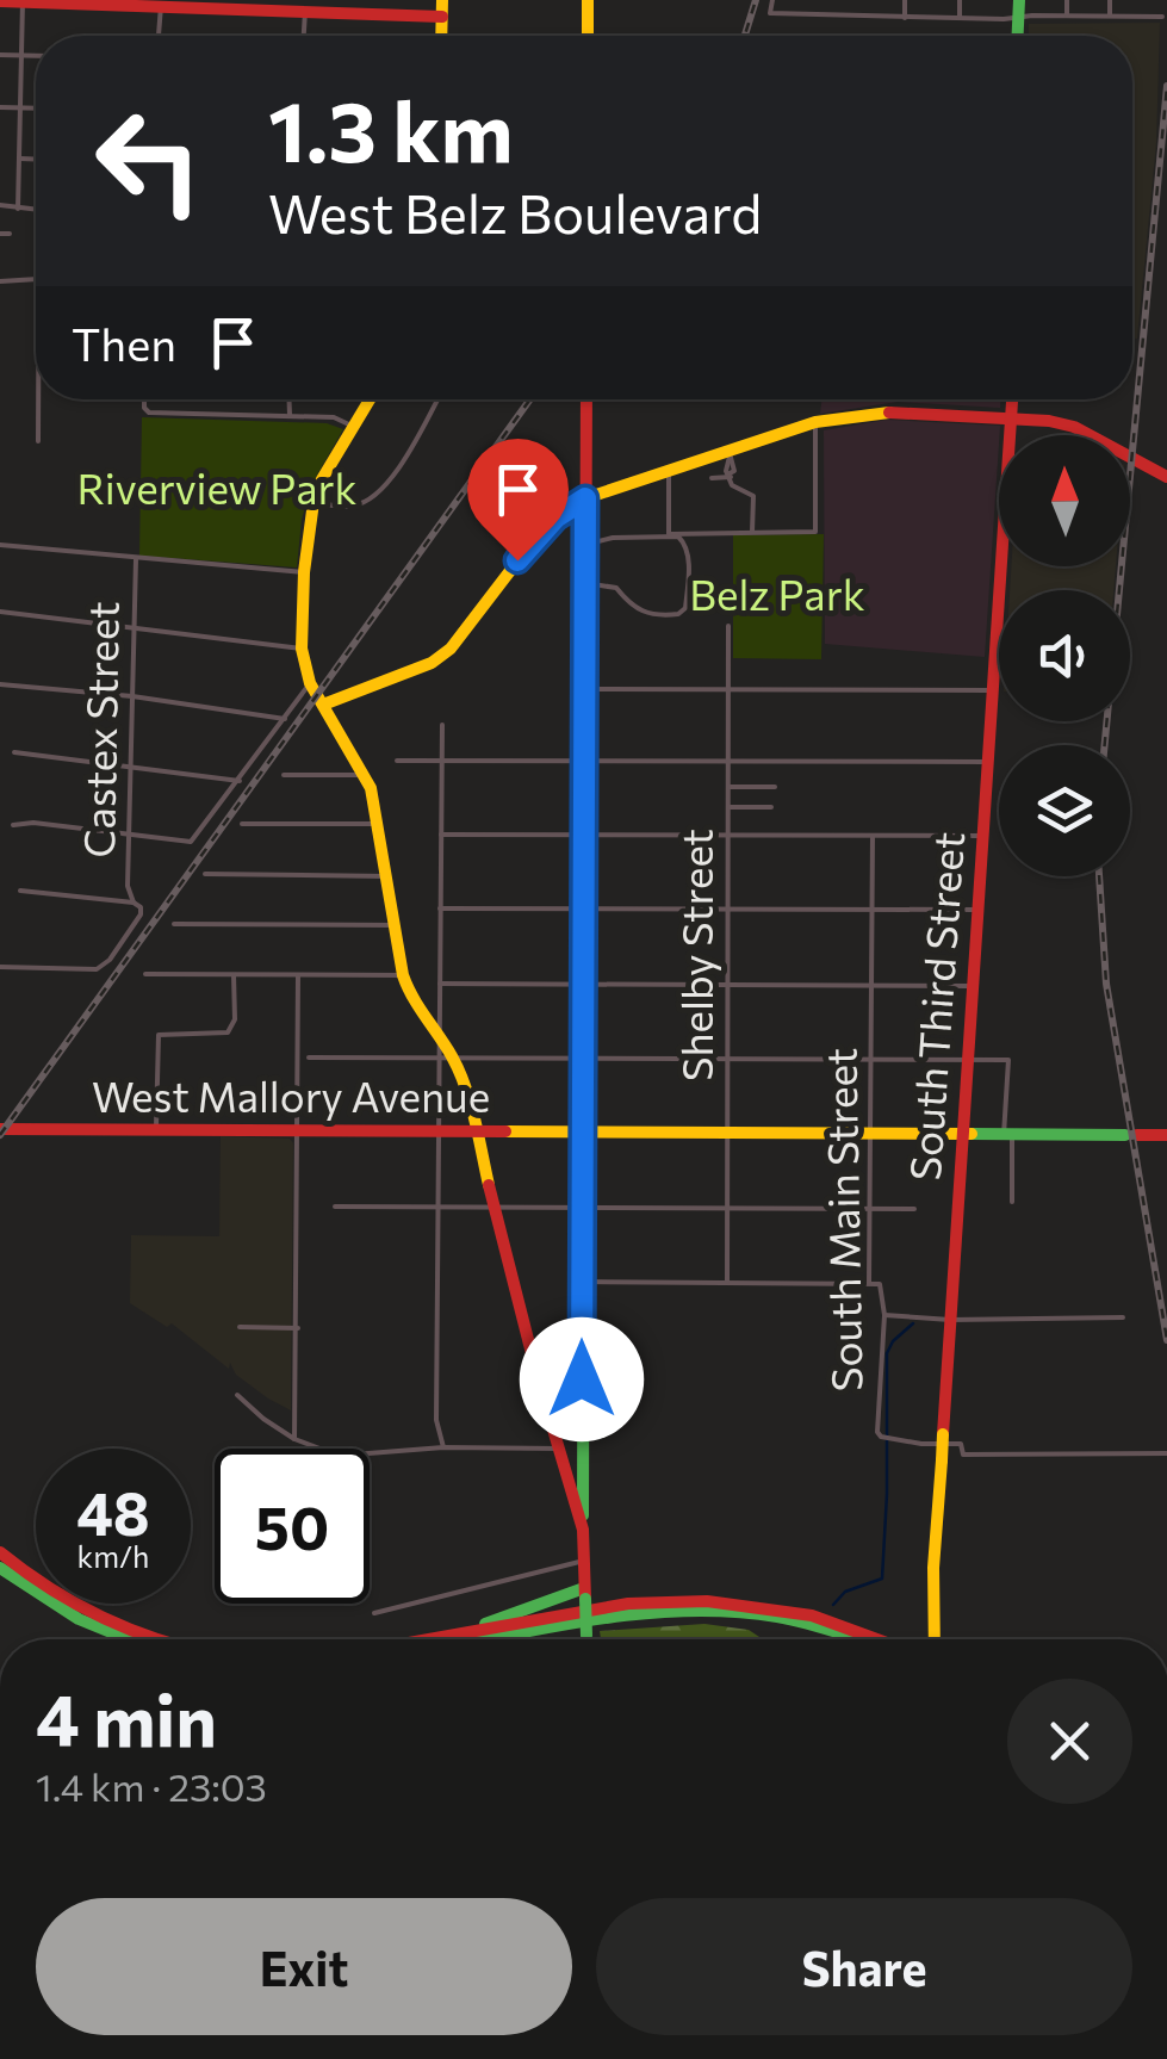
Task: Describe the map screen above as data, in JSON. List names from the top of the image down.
{
  "streets": {
    "main road": ["South Third Street", "West Mallory Avenue"],
    "street": ["Castex Street", "Shelby Street", "South Main Street"]
  },
  "crossings": [
    ["Shelby Street", "West Mallory Avenue"],
    ["South Third Street", "West Mallory Avenue"],
    ["West Mallory Avenue", "South Main Street"]
  ],
  "parks": ["Riverview Park", "Belz Park"],
  "north": "top",
  "page": {
    "turn": ["1.3 km", "West Belz Boulevard"],
    "then": "Then",
    "speed": "48 km/h",
    "limit": "50",
    "heading": ["4 min", "1.4 km · 23:03"],
    "buttons": ["Exit", "Share"]
  }
}
